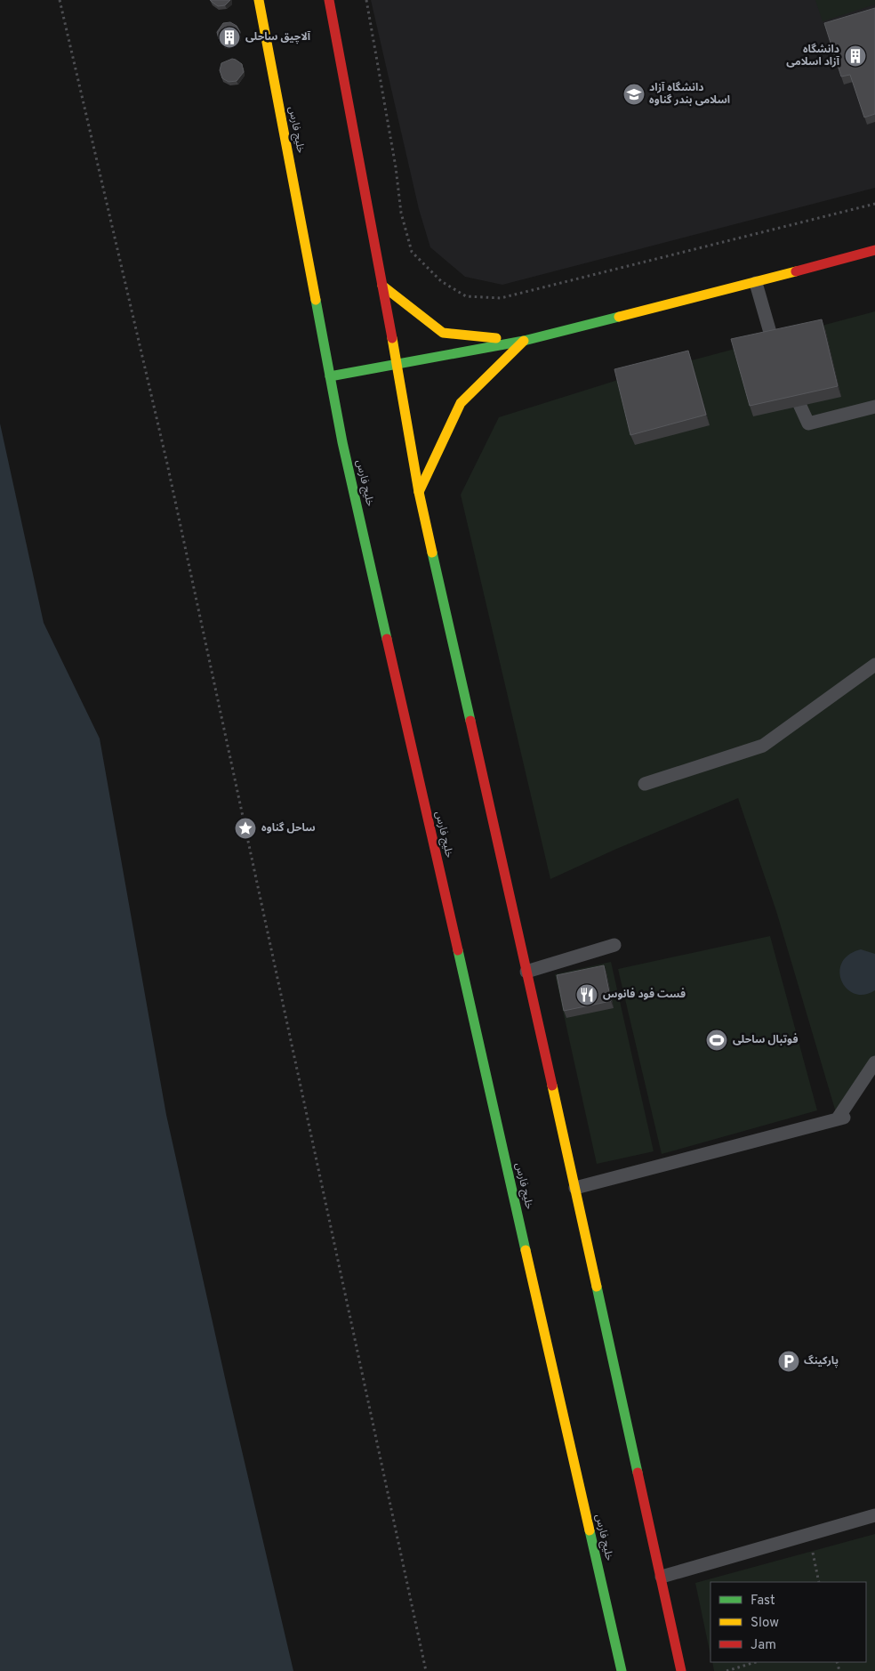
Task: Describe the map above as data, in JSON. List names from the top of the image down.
{
  "streets": {
    "main road": ["خلیج فارس"]
  },
  "places": {
    "building": ["آلاچیق ساحلی", "دانشگاه آزاد اسلامی"],
    "school or university": ["دانشگاه آزاد اسلامی بندر گناوه"],
    "place": ["ساحل گناوه"],
    "restaurant": ["فست فود فانوس"],
    "sports": ["فوتبال ساحلی"],
    "parking": ["پارکینگ"]
  },
  "legend": ["Fast", "Slow", "Jam"]
}
